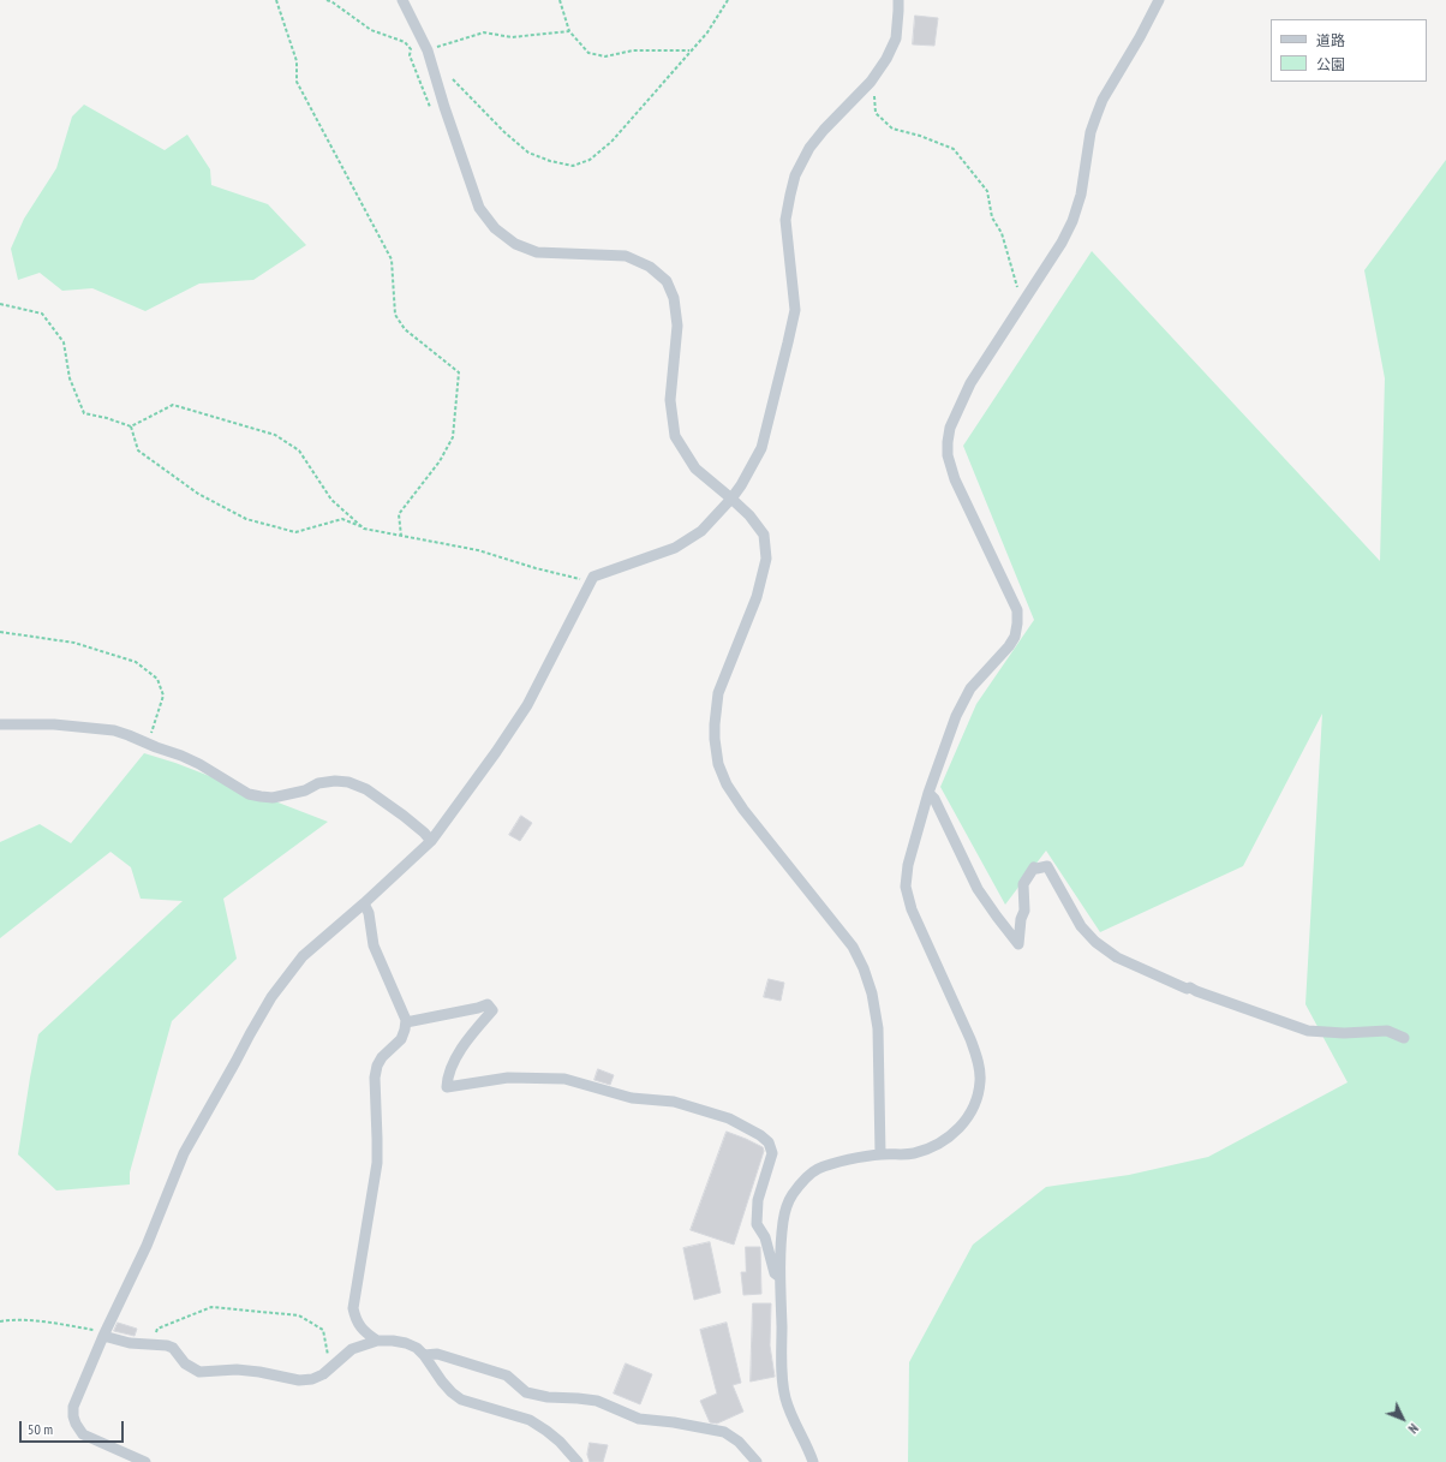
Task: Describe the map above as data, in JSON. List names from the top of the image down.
{
  "legend": ["道路", "公園"],
  "scale_bar": "50 m",
  "north": "bottom right"
}
